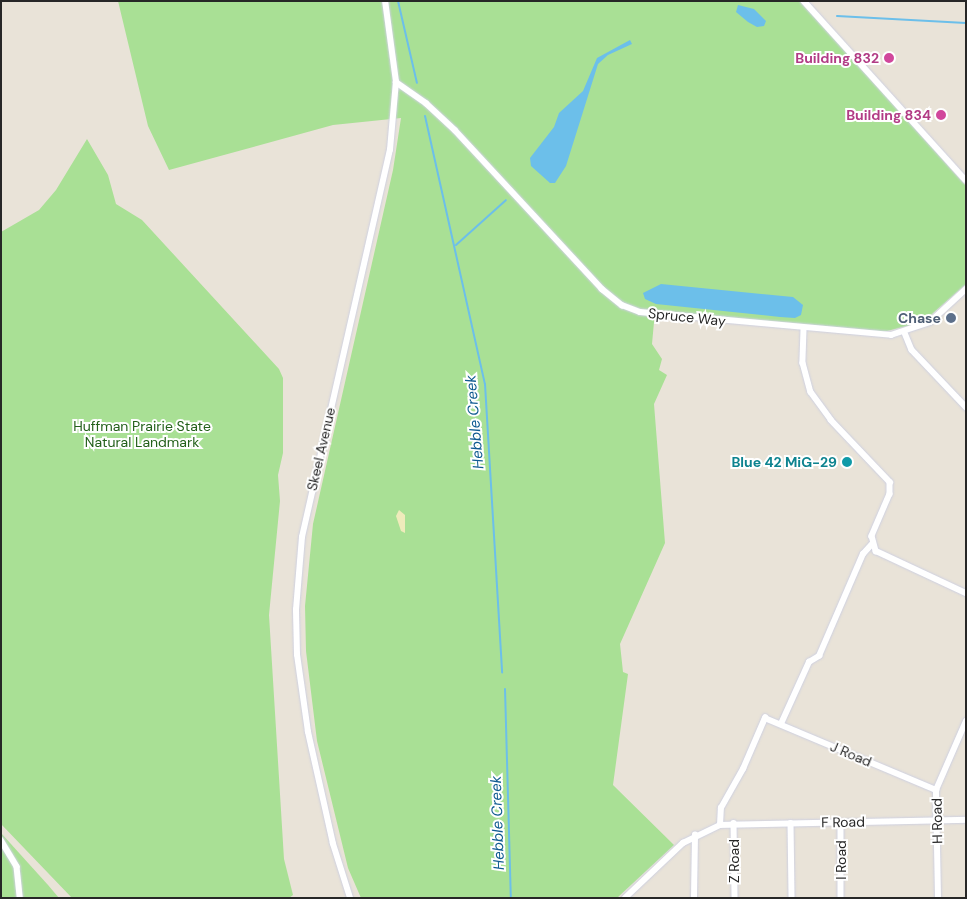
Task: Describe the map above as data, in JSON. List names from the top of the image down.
{
  "streets": {
    "street": [
      "Spruce Way",
      "Skeel Avenue",
      "J Road",
      "H Road",
      "F Road",
      "I Road",
      "Z Road"
    ]
  },
  "crossings": [
    ["Spruce Way", "Skeel Avenue"],
    ["J Road", "H Road"],
    ["J Road", "F Road"],
    ["H Road", "F Road"],
    ["F Road", "I Road"],
    ["F Road", "Z Road"]
  ],
  "water": ["Hebble Creek"],
  "parks": ["Huffman Prairie State Natural Landmark"],
  "places": [
    "Building 832",
    "Building 834",
    "Chase",
    "Blue 42 MiG-29"
  ]
}
